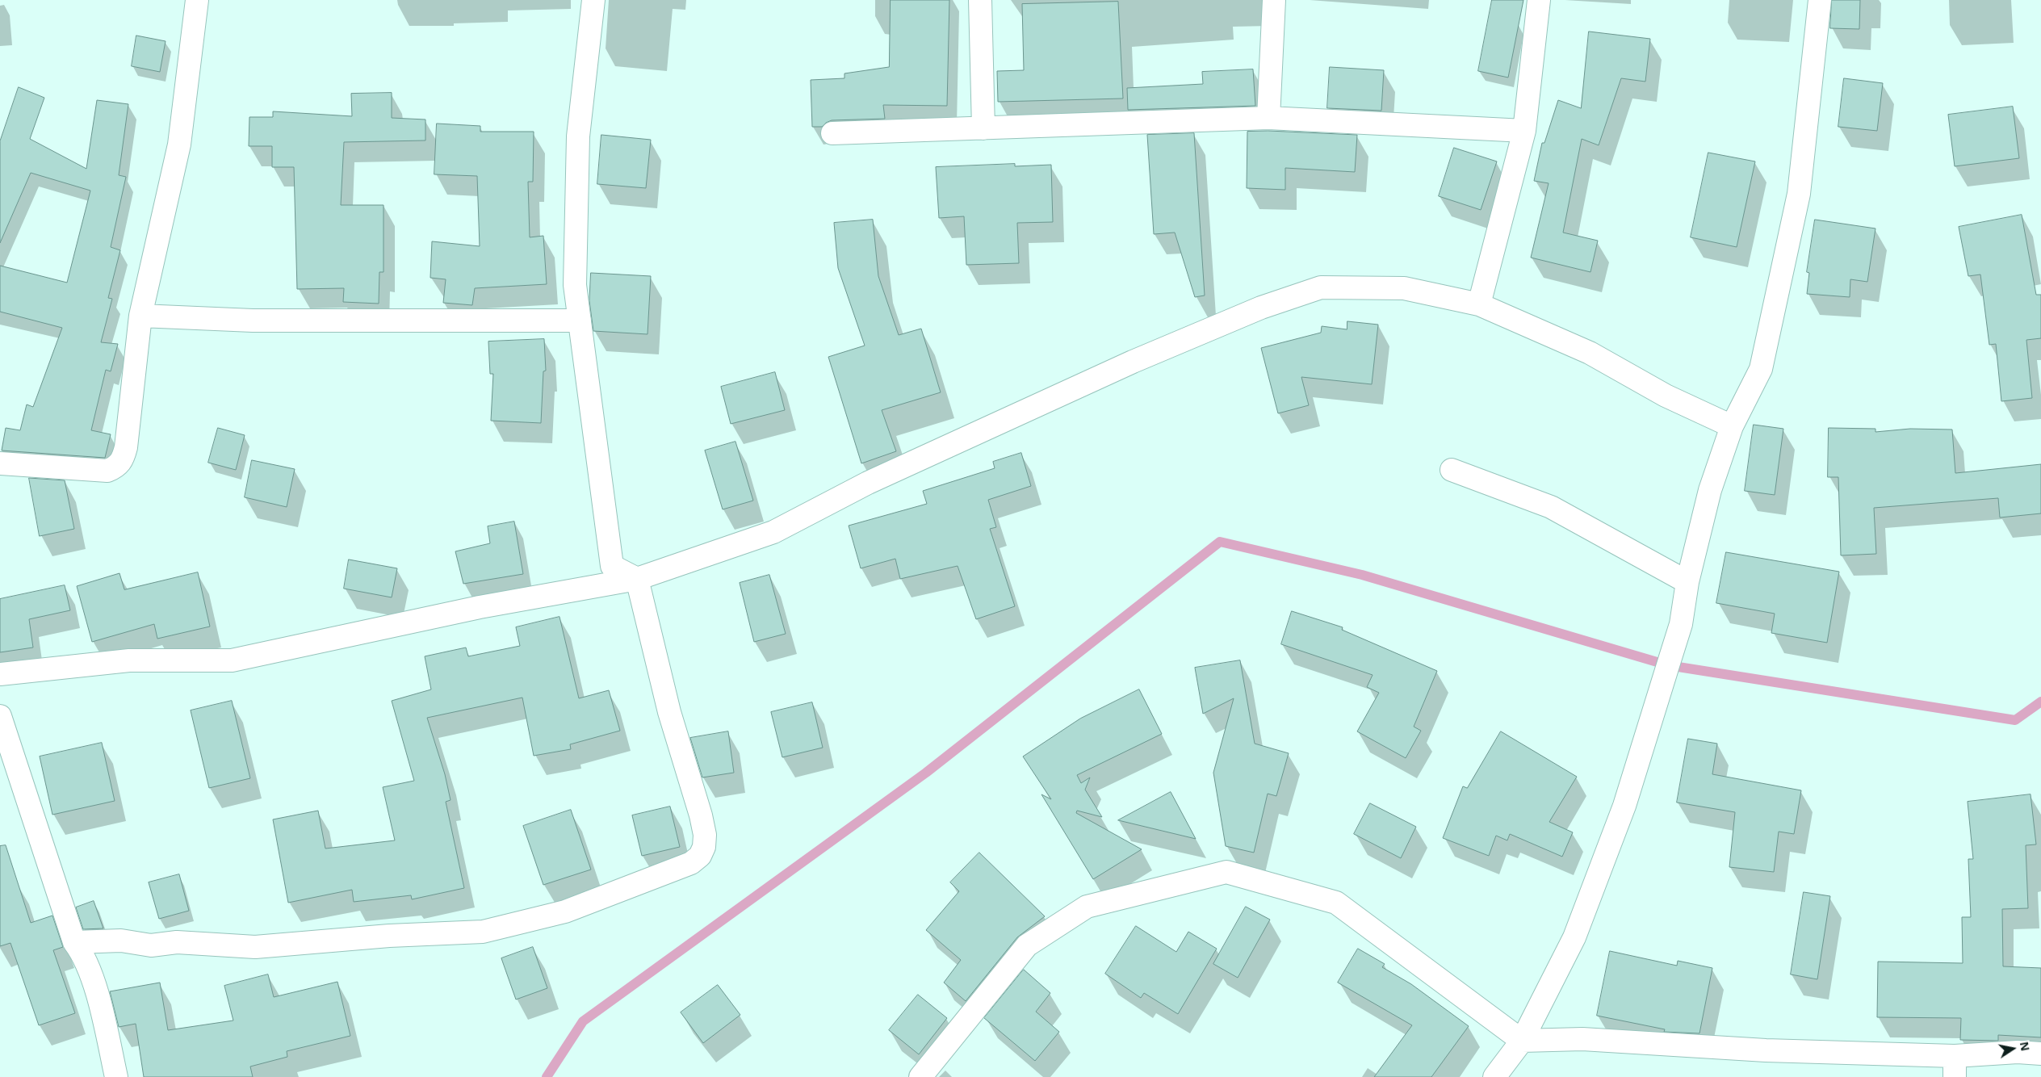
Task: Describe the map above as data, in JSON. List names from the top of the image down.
{
  "north": "right"
}
